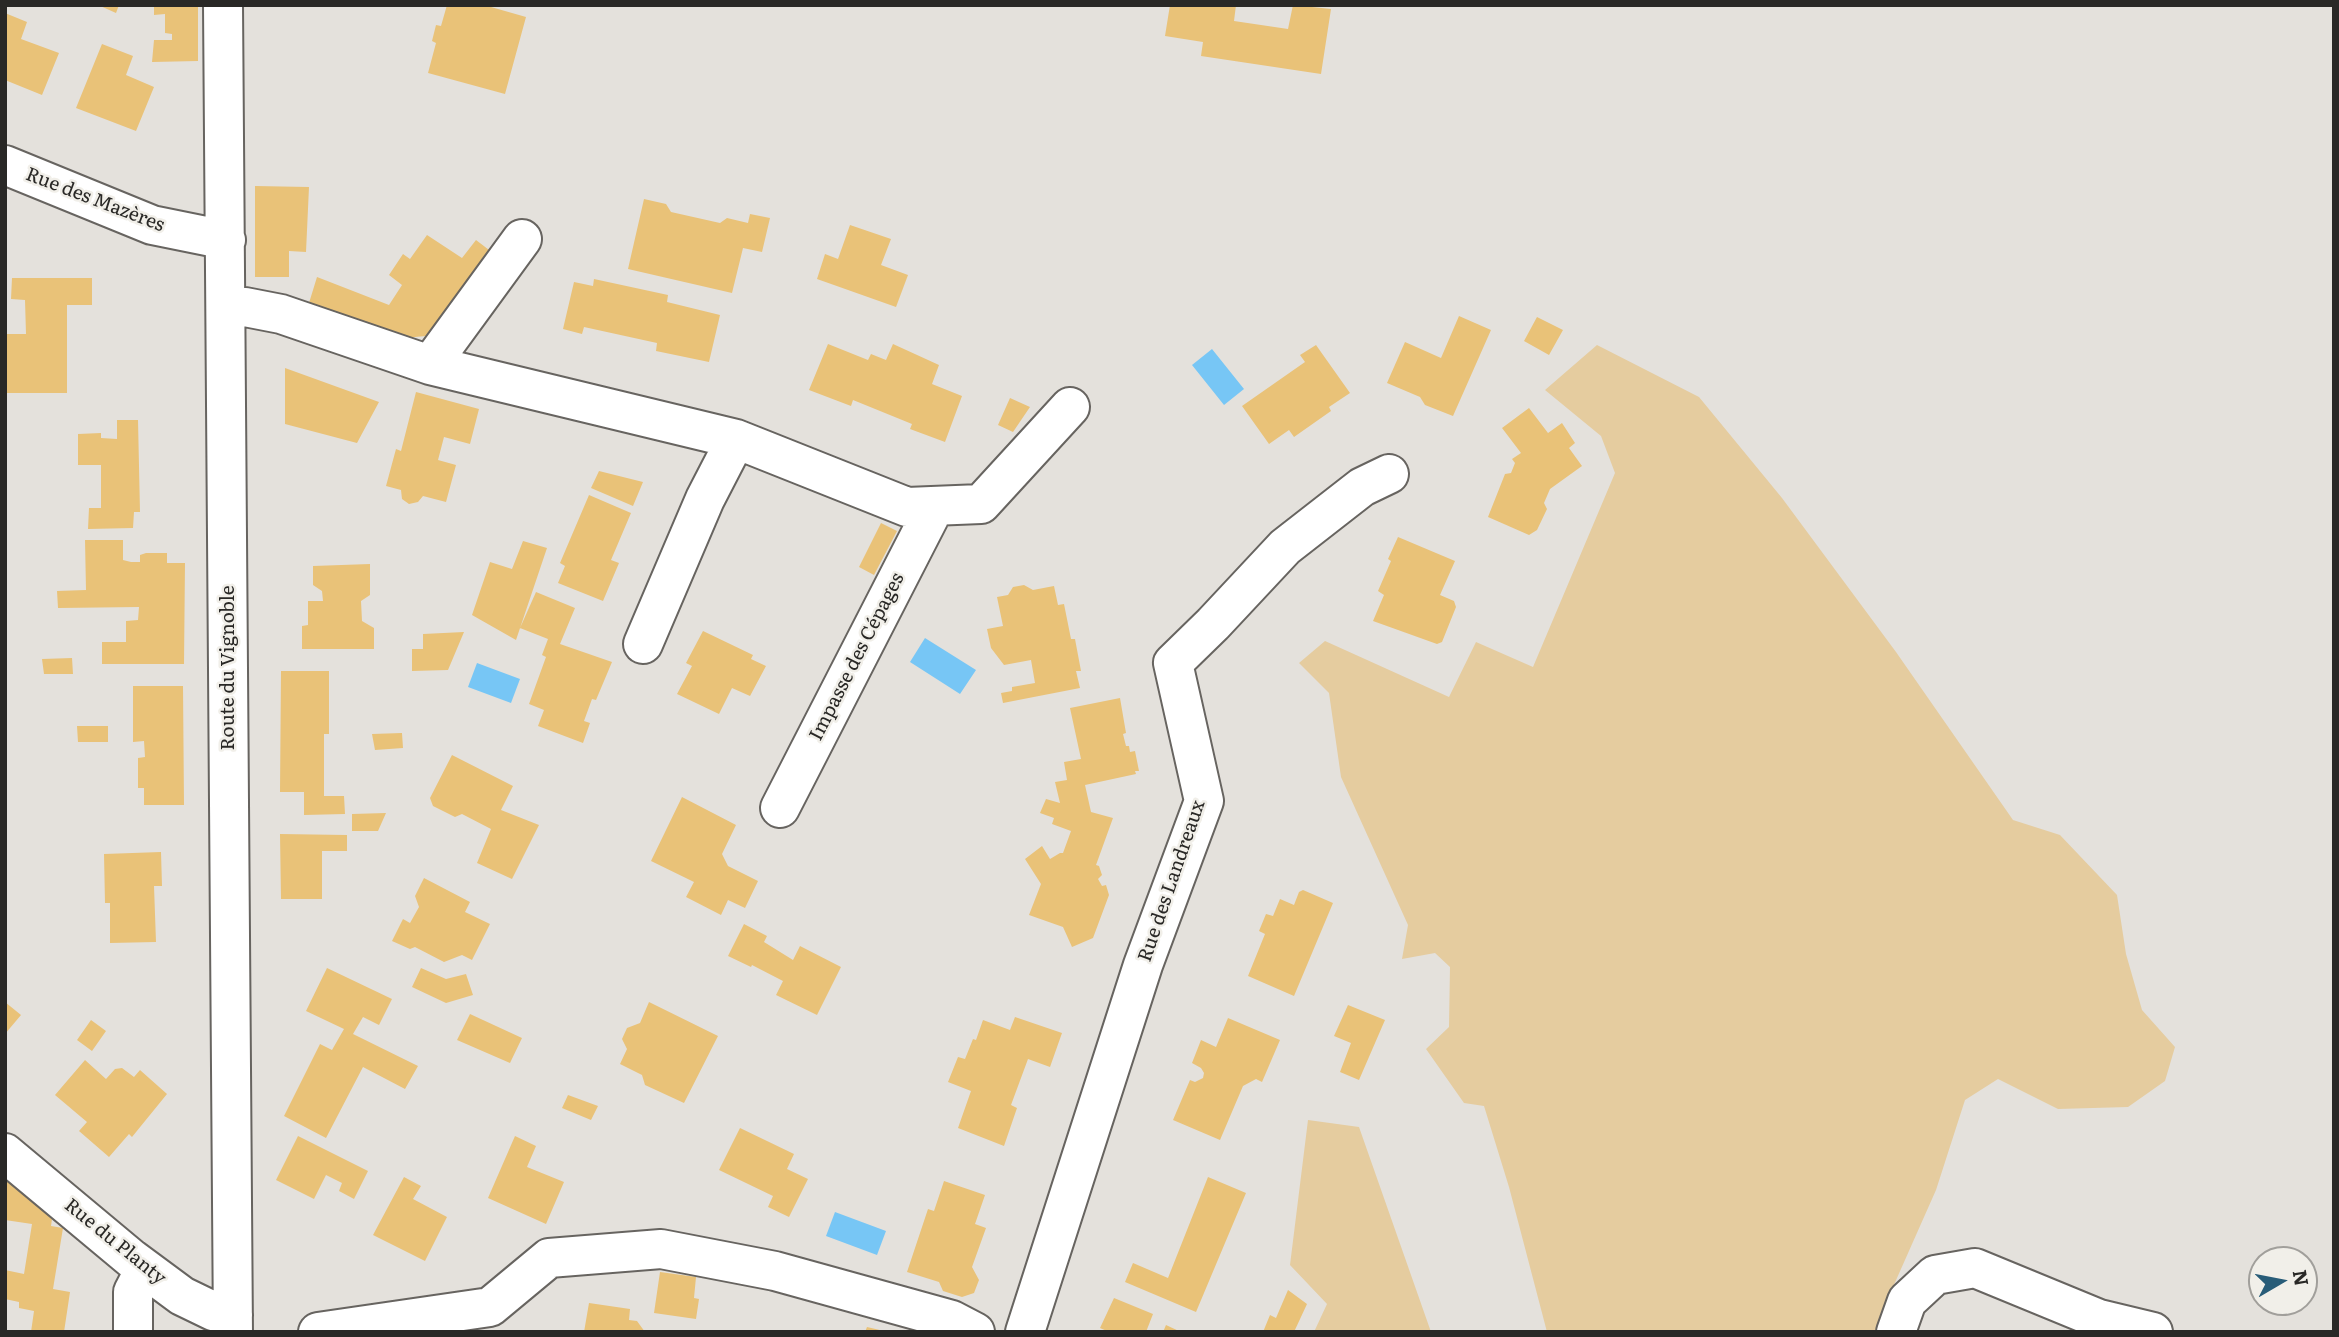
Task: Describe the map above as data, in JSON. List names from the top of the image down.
{
  "streets": {
    "street": [
      "Rue des Mazères",
      "Impasse des Cépages",
      "Route du Vignoble",
      "Rue des Landreaux",
      "Rue du Planty"
    ]
  },
  "crossings": [
    ["Rue des Mazères", "Route du Vignoble"],
    ["Route du Vignoble", "Rue du Planty"]
  ],
  "north": "right"
}
